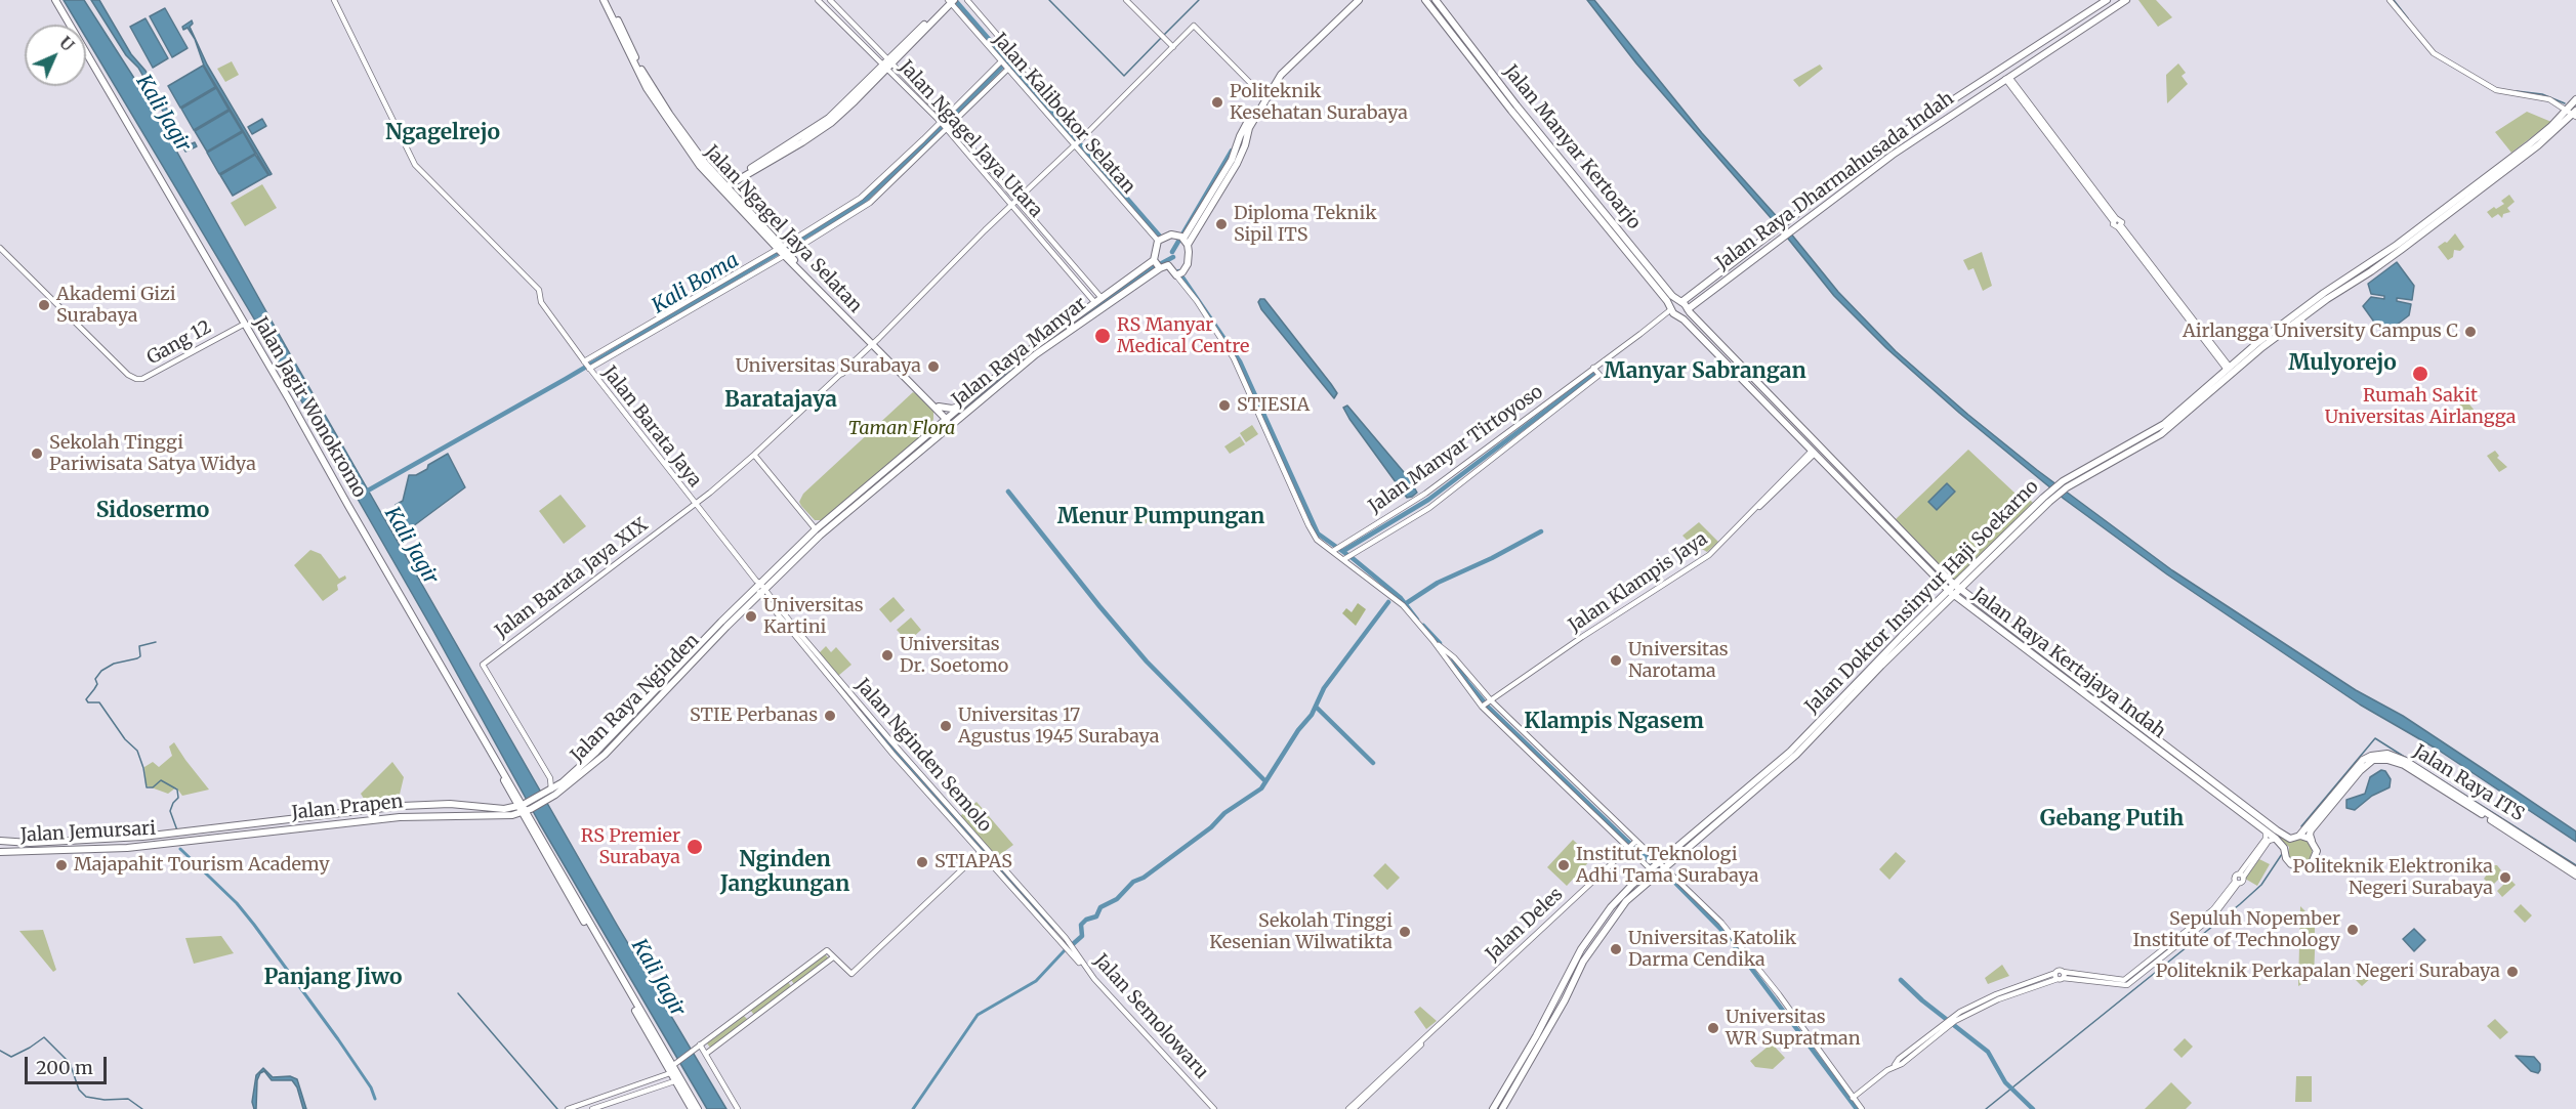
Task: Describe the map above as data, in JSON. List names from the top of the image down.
{
  "streets": {
    "main road": [
      "Jalan Manyar Kertoarjo",
      "Jalan Raya Dharmahusada Indah",
      "Jalan Ngagel Jaya Selatan",
      "Jalan Raya Manyar",
      "Jalan Jagir Wonokromo",
      "Jalan Doktor Insinyur Haji Soekarno",
      "Jalan Raya Kertajaya Indah",
      "Jalan Raya Nginden",
      "Jalan Raya ITS",
      "Jalan Prapen",
      "Jalan Jemursari"
    ],
    "street": [
      "Jalan Kalibokor Selatan",
      "Jalan Ngagel Jaya Utara",
      "Gang 12",
      "Jalan Barata Jaya",
      "Jalan Manyar Tirtoyoso",
      "Jalan Barata Jaya XIX",
      "Jalan Klampis Jaya",
      "Jalan Nginden Semolo",
      "Jalan Deles",
      "Jalan Semolowaru"
    ]
  },
  "crossings": [
    ["Jalan Kalibokor Selatan", "Jalan Barata Jaya XIX"],
    ["Jalan Ngagel Jaya Utara", "Jalan Raya Manyar"],
    ["Jalan Ngagel Jaya Utara", "Jalan Barata Jaya XIX"],
    ["Jalan Manyar Kertoarjo", "Jalan Raya Dharmahusada Indah"],
    ["Jalan Manyar Kertoarjo", "Jalan Manyar Tirtoyoso"],
    ["Jalan Manyar Kertoarjo", "Jalan Raya Kertajaya Indah"],
    ["Jalan Raya Dharmahusada Indah", "Jalan Raya Kertajaya Indah"],
    ["Jalan Ngagel Jaya Selatan", "Jalan Raya Manyar"],
    ["Jalan Ngagel Jaya Selatan", "Jalan Barata Jaya XIX"],
    ["Gang 12", "Jalan Jagir Wonokromo"],
    ["Jalan Raya Manyar", "Jalan Barata Jaya"],
    ["Jalan Raya Manyar", "Jalan Raya Nginden"],
    ["Jalan Raya Manyar", "Jalan Nginden Semolo"],
    ["Jalan Jagir Wonokromo", "Jalan Raya Nginden"],
    ["Jalan Jagir Wonokromo", "Jalan Prapen"],
    ["Jalan Barata Jaya", "Jalan Barata Jaya XIX"],
    ["Jalan Barata Jaya", "Jalan Raya Nginden"],
    ["Jalan Barata Jaya", "Jalan Nginden Semolo"],
    ["Jalan Manyar Tirtoyoso", "Jalan Raya Kertajaya Indah"],
    ["Jalan Klampis Jaya", "Jalan Raya Kertajaya Indah"],
    ["Jalan Doktor Insinyur Haji Soekarno", "Jalan Raya Kertajaya Indah"],
    ["Jalan Raya Kertajaya Indah", "Jalan Raya ITS"],
    ["Jalan Raya Nginden", "Jalan Nginden Semolo"],
    ["Jalan Raya Nginden", "Jalan Prapen"],
    ["Jalan Nginden Semolo", "Jalan Semolowaru"],
    ["Jalan Prapen", "Jalan Jemursari"]
  ],
  "districts": [
    "Ngagelrejo",
    "Mulyorejo",
    "Manyar Sabrangan",
    "Baratajaya",
    "Sidosermo",
    "Menur Pumpungan",
    "Klampis Ngasem",
    "Gebang Putih",
    "Nginden Jangkungan",
    "Panjang Jiwo"
  ],
  "water": ["Kali Jagir", "Kali Boma"],
  "parks": ["Taman Flora"],
  "places": [
    "Politeknik Kesehatan Surabaya",
    "Diploma Teknik Sipil ITS",
    "Akademi Gizi Surabaya",
    "Airlangga University Campus C",
    "RS Manyar Medical Centre",
    "Universitas Surabaya",
    "Rumah Sakit Universitas Airlangga",
    "STIESIA",
    "Sekolah Tinggi Pariwisata Satya Widya",
    "Universitas Kartini",
    "Universitas Dr. Soetomo",
    "Universitas Narotama",
    "STIE Perbanas",
    "Universitas 17 Agustus 1945 Surabaya",
    "RS Premier Surabaya",
    "STIAPAS",
    "Majapahit Tourism Academy",
    "Institut Teknologi Adhi Tama Surabaya",
    "Politeknik Elektronika Negeri Surabaya",
    "Sepuluh Nopember Institute of Technology",
    "Sekolah Tinggi Kesenian Wilwatikta",
    "Universitas Katolik Darma Cendika",
    "Politeknik Perkapalan Negeri Surabaya",
    "Universitas WR Supratman"
  ],
  "scale_bar": "200 m",
  "north": "top right"
}
